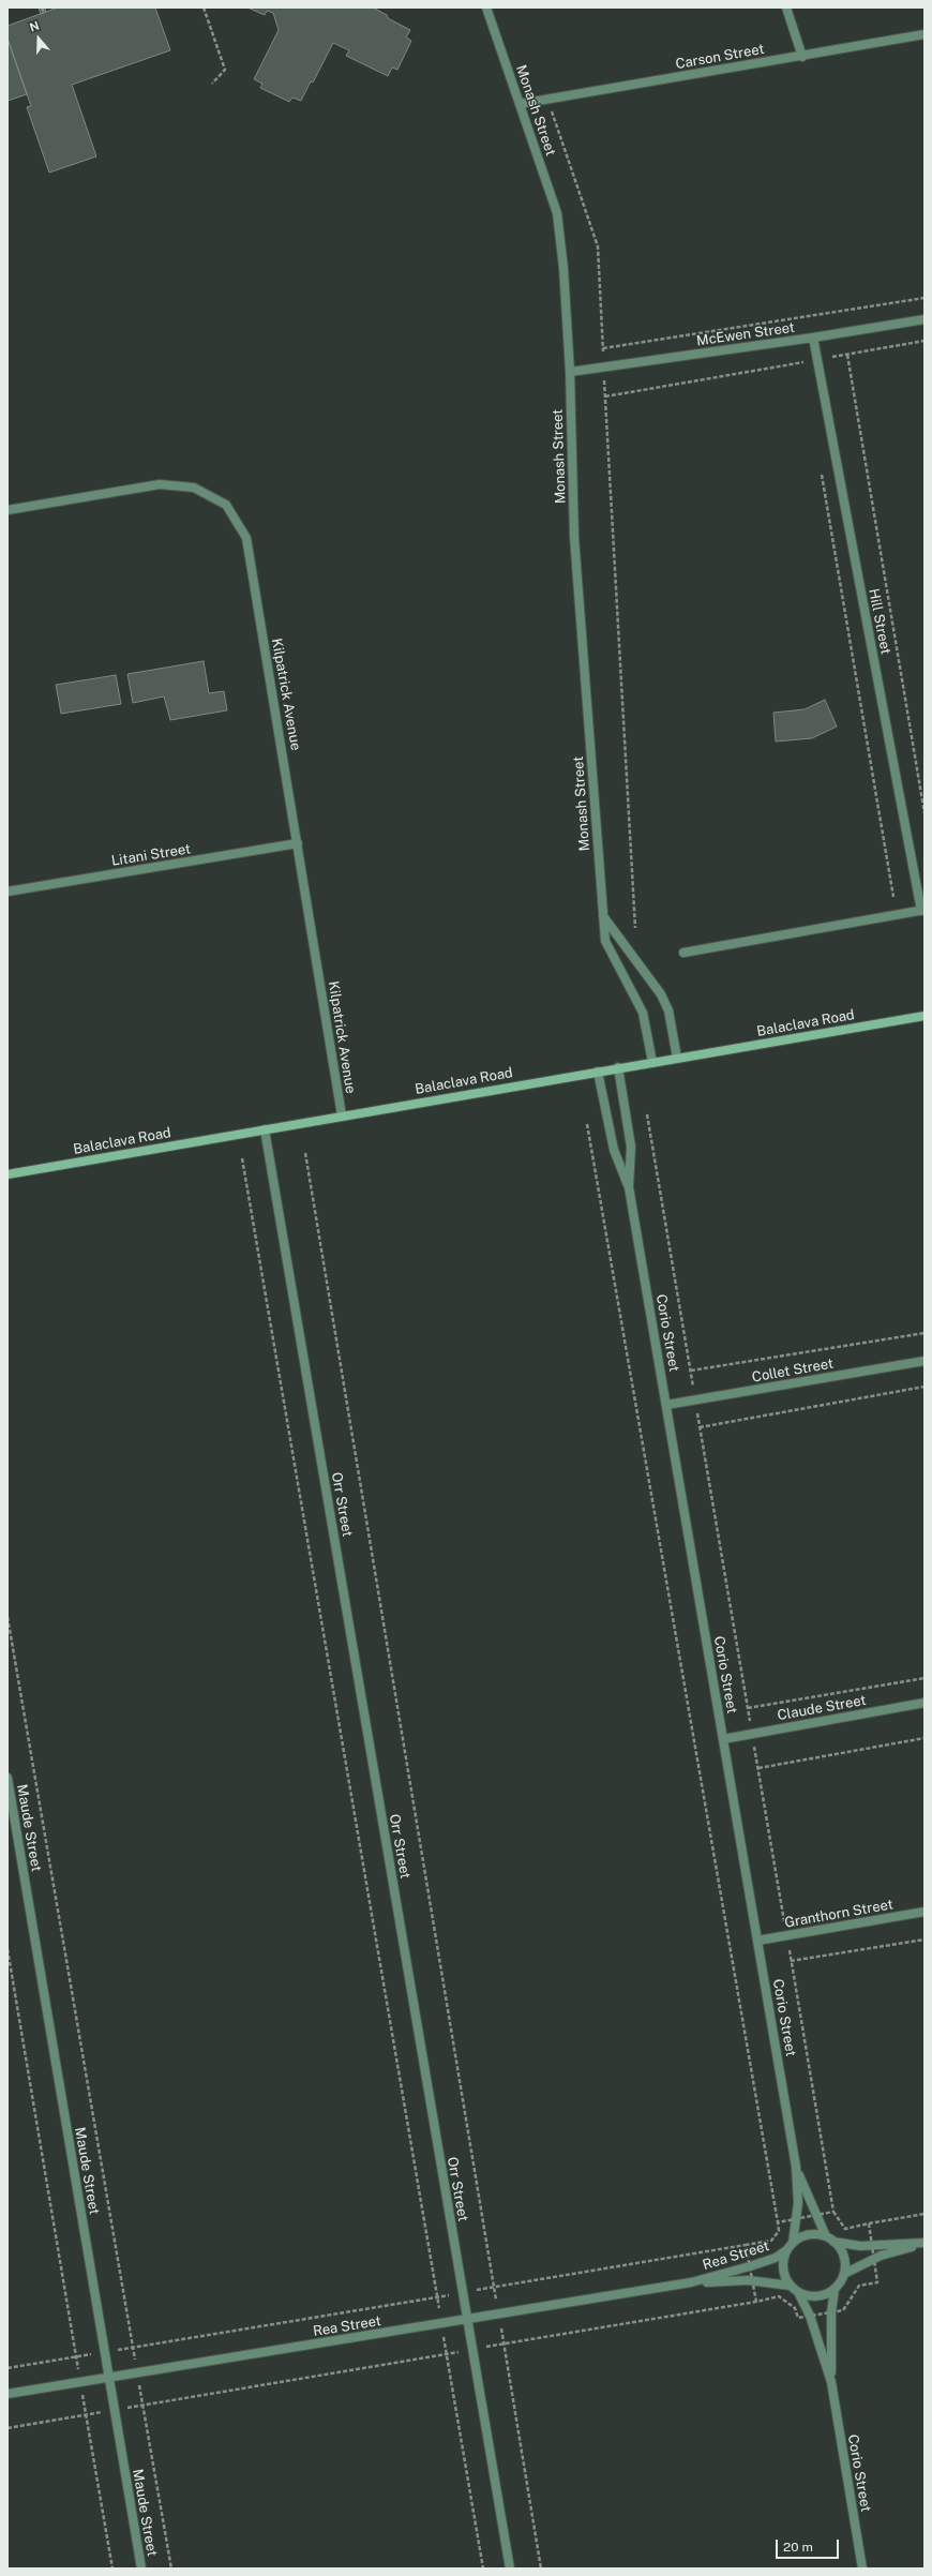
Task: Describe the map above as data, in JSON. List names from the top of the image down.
{
  "streets": {
    "main road": ["Balaclava Road"],
    "street": [
      "Carson Street",
      "Monash Street",
      "McEwen Street",
      "Hill Street",
      "Kilpatrick Avenue",
      "Litani Street",
      "Corio Street",
      "Collet Street",
      "Orr Street",
      "Claude Street",
      "Maude Street",
      "Granthorn Street",
      "Rea Street"
    ]
  },
  "crossings": [
    ["Carson Street", "Monash Street"],
    ["Monash Street", "McEwen Street"],
    ["Monash Street", "Balaclava Road"],
    ["McEwen Street", "Hill Street"],
    ["Kilpatrick Avenue", "Litani Street"],
    ["Kilpatrick Avenue", "Balaclava Road"],
    ["Balaclava Road", "Corio Street"],
    ["Balaclava Road", "Orr Street"],
    ["Corio Street", "Collet Street"],
    ["Corio Street", "Claude Street"],
    ["Corio Street", "Granthorn Street"],
    ["Corio Street", "Rea Street"],
    ["Orr Street", "Rea Street"],
    ["Maude Street", "Rea Street"]
  ],
  "scale_bar": "20 m",
  "north": "top"
}
